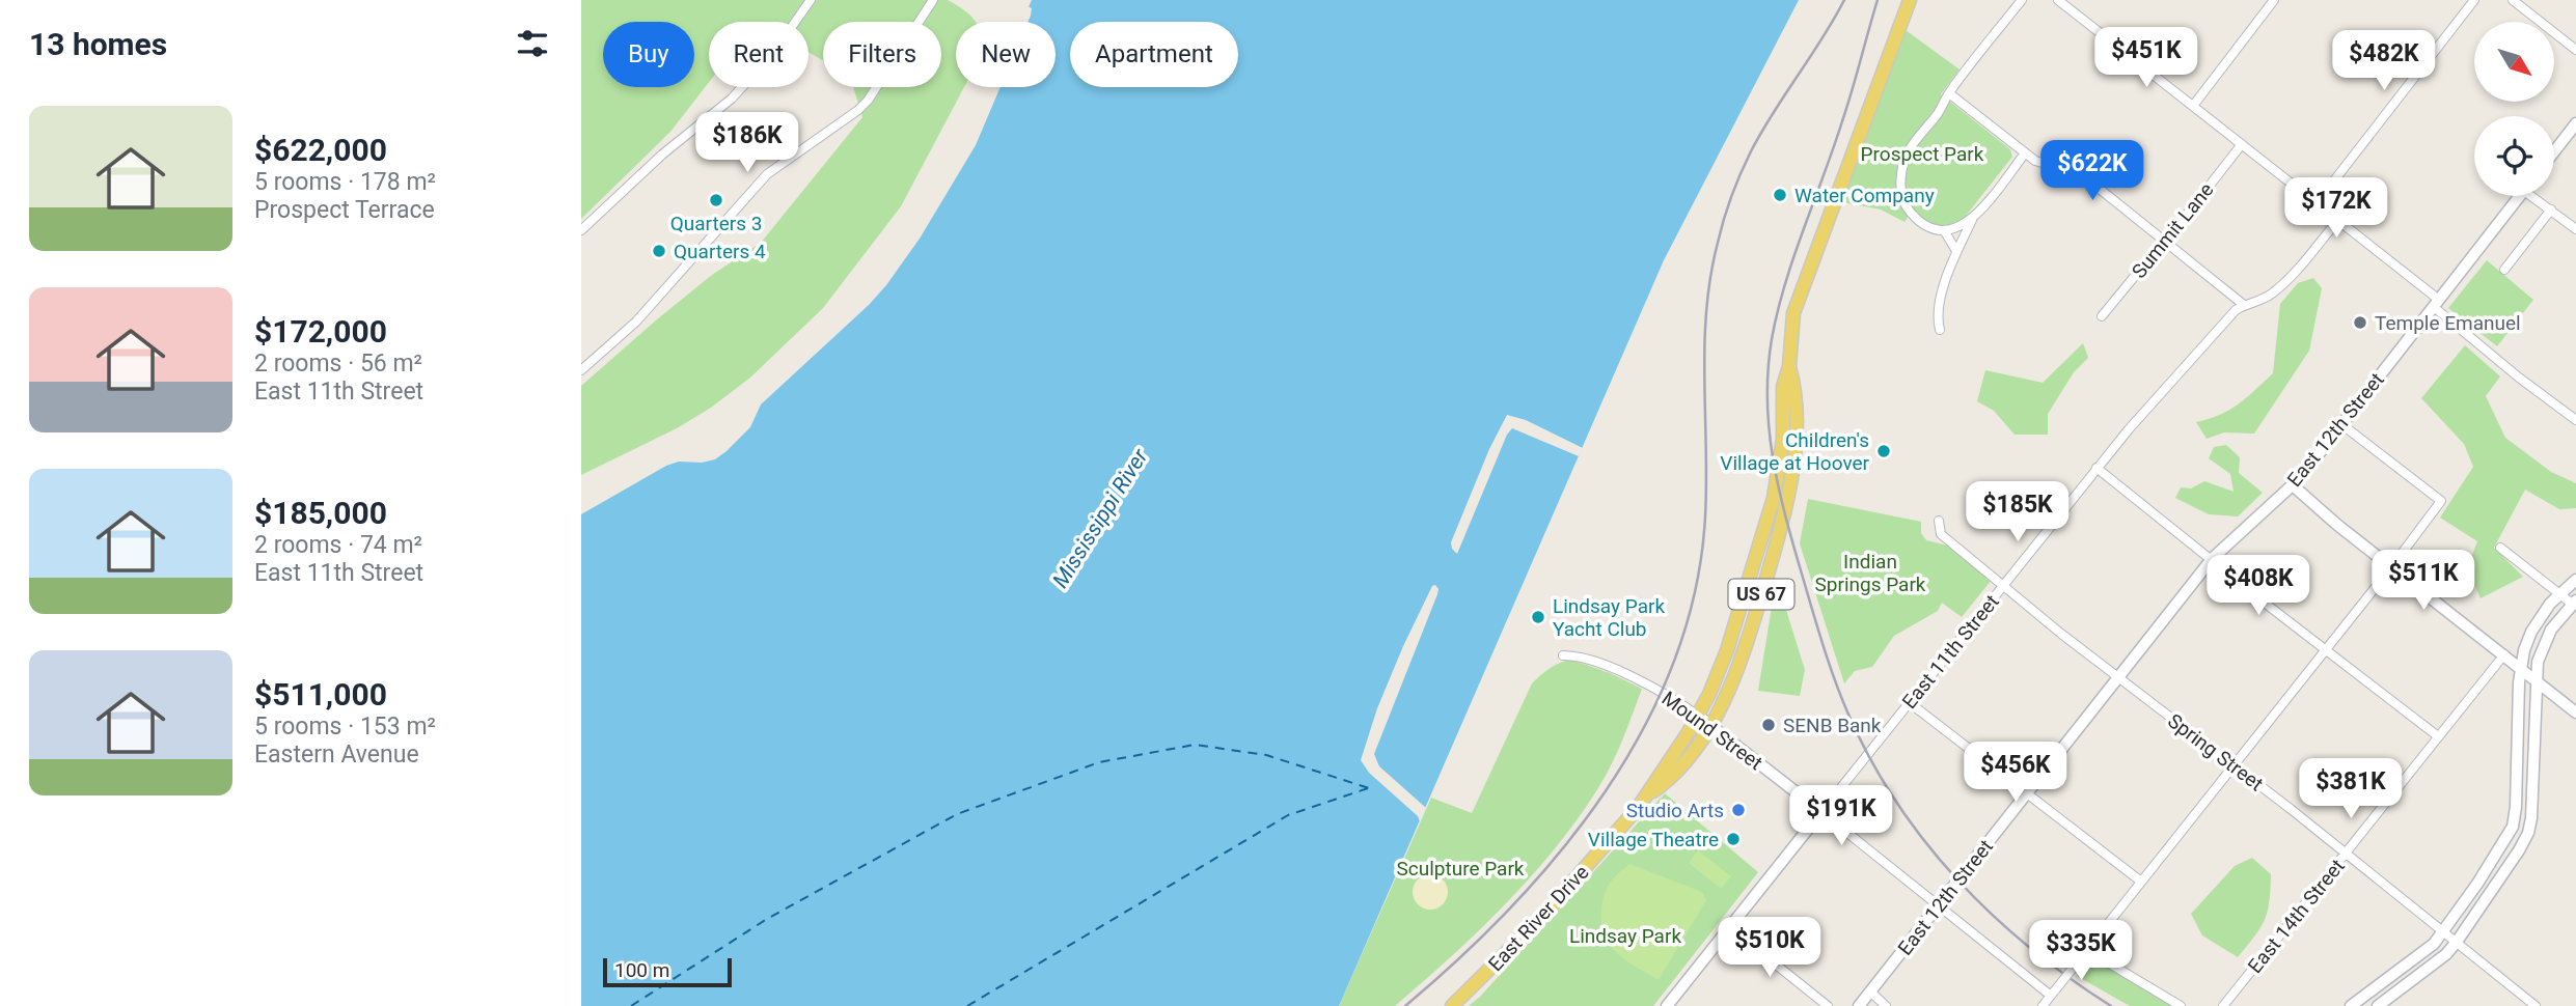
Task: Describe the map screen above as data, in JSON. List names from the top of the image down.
{
  "streets": {
    "main road": ["US 67", "East River Drive"],
    "street": [
      "Summit Lane",
      "East 12th Street",
      "East 11th Street",
      "Mound Street",
      "Spring Street",
      "East 14th Street"
    ]
  },
  "crossings": [
    ["East 12th Street", "Mound Street"],
    ["East 12th Street", "Spring Street"],
    ["East 11th Street", "Mound Street"],
    ["East 11th Street", "Spring Street"],
    ["Mound Street", "East River Drive"],
    ["Spring Street", "East 14th Street"]
  ],
  "water": ["Mississippi River"],
  "parks": [
    "Prospect Park",
    "Indian Springs Park",
    "Sculpture Park",
    "Lindsay Park"
  ],
  "places": [
    "Water Company",
    "Quarters 3",
    "Quarters 4",
    "Temple Emanuel",
    "Children's Village at Hoover",
    "Lindsay Park Yacht Club",
    "SENB Bank",
    "Studio Arts",
    "Village Theatre"
  ],
  "scale_bar": "100 m",
  "north": "bottom right",
  "page": {
    "heading": "13 homes",
    "chip": [
      "Buy",
      "Rent",
      "Filters",
      "New",
      "Apartment"
    ],
    "price": [
      "$451K",
      "$482K",
      "$186K",
      "$622K",
      "$172K",
      "$185K",
      "$511K",
      "$408K",
      "$456K",
      "$381K",
      "$191K",
      "$510K",
      "$335K"
    ],
    "list": [
      {
        "name": "$622,000",
        "note": "5 rooms · 178 m² · Prospect Terrace"
      },
      {
        "name": "$172,000",
        "note": "2 rooms · 56 m² · East 11th Street"
      },
      {
        "name": "$185,000",
        "note": "2 rooms · 74 m² · East 11th Street"
      },
      {
        "name": "$511,000",
        "note": "5 rooms · 153 m² · Eastern Avenue"
      }
    ],
    "scale": "100 m"
  }
}
